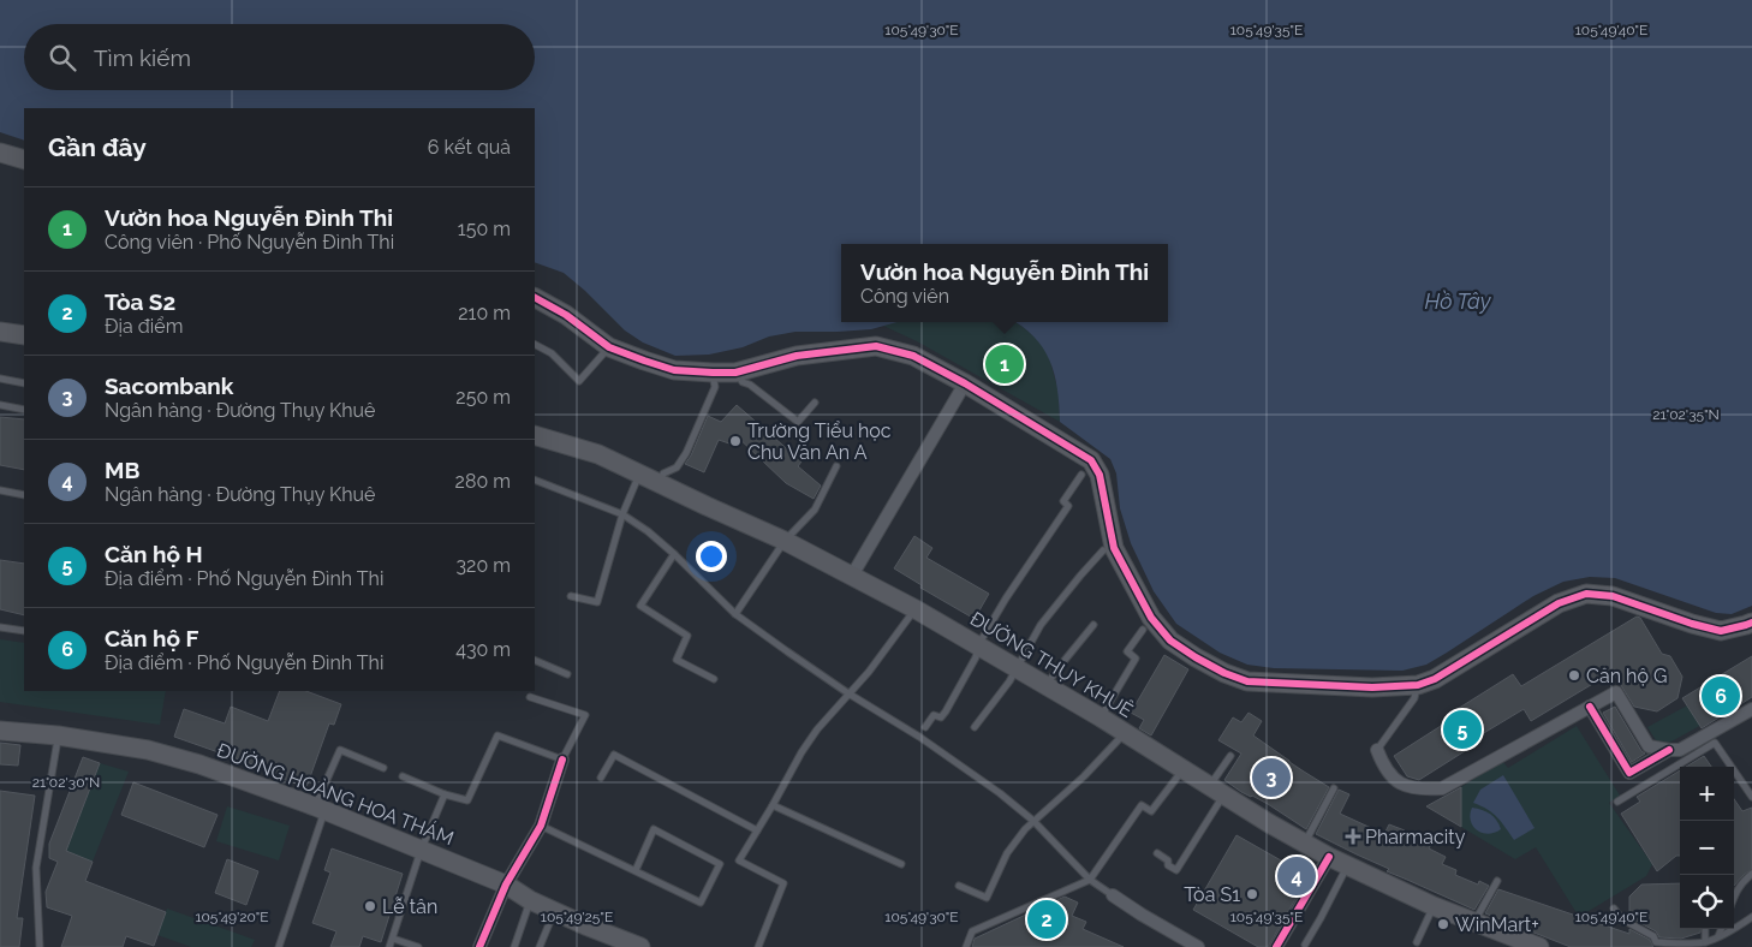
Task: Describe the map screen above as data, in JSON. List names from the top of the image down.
{
  "streets": {
    "main road": ["ĐƯỜNG THỤY KHUÊ", "ĐƯỜNG HOÀNG HOA THÁM"]
  },
  "water": ["Hồ Tây"],
  "places": {
    "other": [
      "Trường Tiểu học Chu Văn An A",
      "Căn hộ G",
      "Tòa S1",
      "Lễ tân",
      "WinMart+"
    ],
    "health": ["Pharmacity"]
  },
  "page": {
    "search": "Tìm kiếm",
    "heading": ["Gần đây", "6 kết quả"],
    "list": [
      {
        "mark": "1",
        "name": "Vườn hoa Nguyễn Đình Thi",
        "note": "Công viên · Phố Nguyễn Đình Thi",
        "value": "150 m"
      },
      {
        "mark": "2",
        "name": "Tòa S2",
        "note": "Địa điểm",
        "value": "210 m"
      },
      {
        "mark": "3",
        "name": "Sacombank",
        "note": "Ngân hàng · Đường Thụy Khuê",
        "value": "250 m"
      },
      {
        "mark": "4",
        "name": "MB",
        "note": "Ngân hàng · Đường Thụy Khuê",
        "value": "280 m"
      },
      {
        "mark": "5",
        "name": "Căn hộ H",
        "note": "Địa điểm · Phố Nguyễn Đình Thi",
        "value": "320 m"
      },
      {
        "mark": "6",
        "name": "Căn hộ F",
        "note": "Địa điểm · Phố Nguyễn Đình Thi",
        "value": "430 m"
      }
    ],
    "popup": ["Vườn hoa Nguyễn Đình Thi", "Công viên"],
    "pins": [
      "1",
      "6",
      "5",
      "3",
      "4",
      "2"
    ],
    "map_buttons": ["+", "−"]
  },
  "coordinates": [
    "105°49'30\"E",
    "105°49'35\"E",
    "105°49'40\"E",
    "21°02'35\"N",
    "21°02'30\"N",
    "105°49'20\"E",
    "105°49'25\"E"
  ]
}
